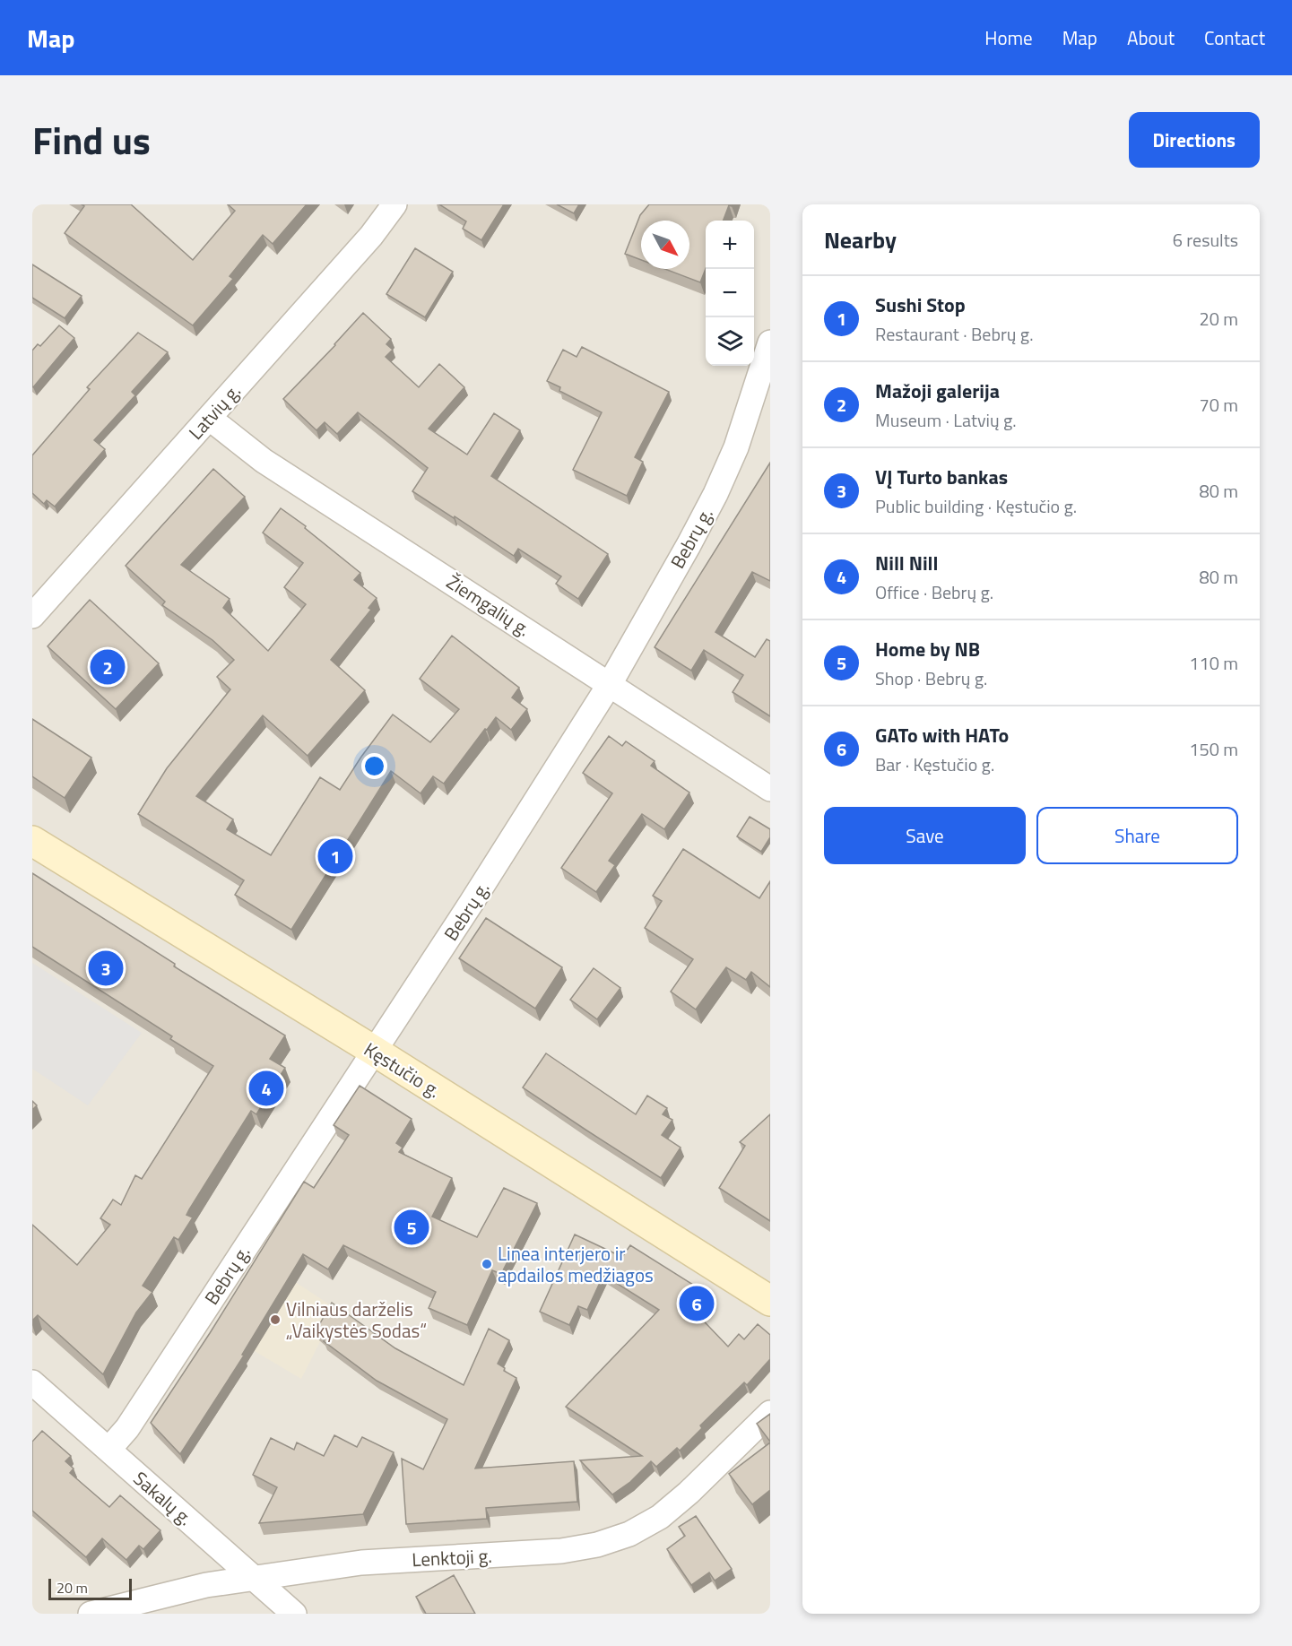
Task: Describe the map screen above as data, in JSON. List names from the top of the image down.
{
  "streets": {
    "main road": ["Kęstučio g."],
    "street": [
      "Latvių g.",
      "Bebrų g.",
      "Žiemgalių g.",
      "Sakalų g.",
      "Lenktoji g."
    ]
  },
  "crossings": [
    ["Latvių g.", "Žiemgalių g."],
    ["Bebrų g.", "Žiemgalių g."],
    ["Bebrų g.", "Kęstučio g."],
    ["Bebrų g.", "Sakalų g."],
    ["Sakalų g.", "Lenktoji g."]
  ],
  "places": ["Linea interjero ir apdailos medžiagos", "Vilniaus darželis „Vaikystės Sodas“"],
  "scale_bar": "20 m",
  "north": "bottom right",
  "page": {
    "header": "Map",
    "nav": [
      "Home",
      "Map",
      "About",
      "Contact"
    ],
    "title": "Find us",
    "buttons": [
      "Directions",
      ["Save", "Share"]
    ],
    "heading": ["Nearby", "6 results"],
    "map_buttons": ["+", "−"],
    "list": [
      {
        "mark": "1",
        "name": "Sushi Stop",
        "note": "Restaurant · Bebrų g.",
        "value": "20 m"
      },
      {
        "mark": "2",
        "name": "Mažoji galerija",
        "note": "Museum · Latvių g.",
        "value": "70 m"
      },
      {
        "mark": "3",
        "name": "VĮ Turto bankas",
        "note": "Public building · Kęstučio g.",
        "value": "80 m"
      },
      {
        "mark": "4",
        "name": "Nill Nill",
        "note": "Office · Bebrų g.",
        "value": "80 m"
      },
      {
        "mark": "5",
        "name": "Home by NB",
        "note": "Shop · Bebrų g.",
        "value": "110 m"
      },
      {
        "mark": "6",
        "name": "GATo with HATo",
        "note": "Bar · Kęstučio g.",
        "value": "150 m"
      }
    ],
    "pins": [
      "2",
      "1",
      "3",
      "4",
      "5",
      "6"
    ],
    "scale": "20 m"
  }
}
